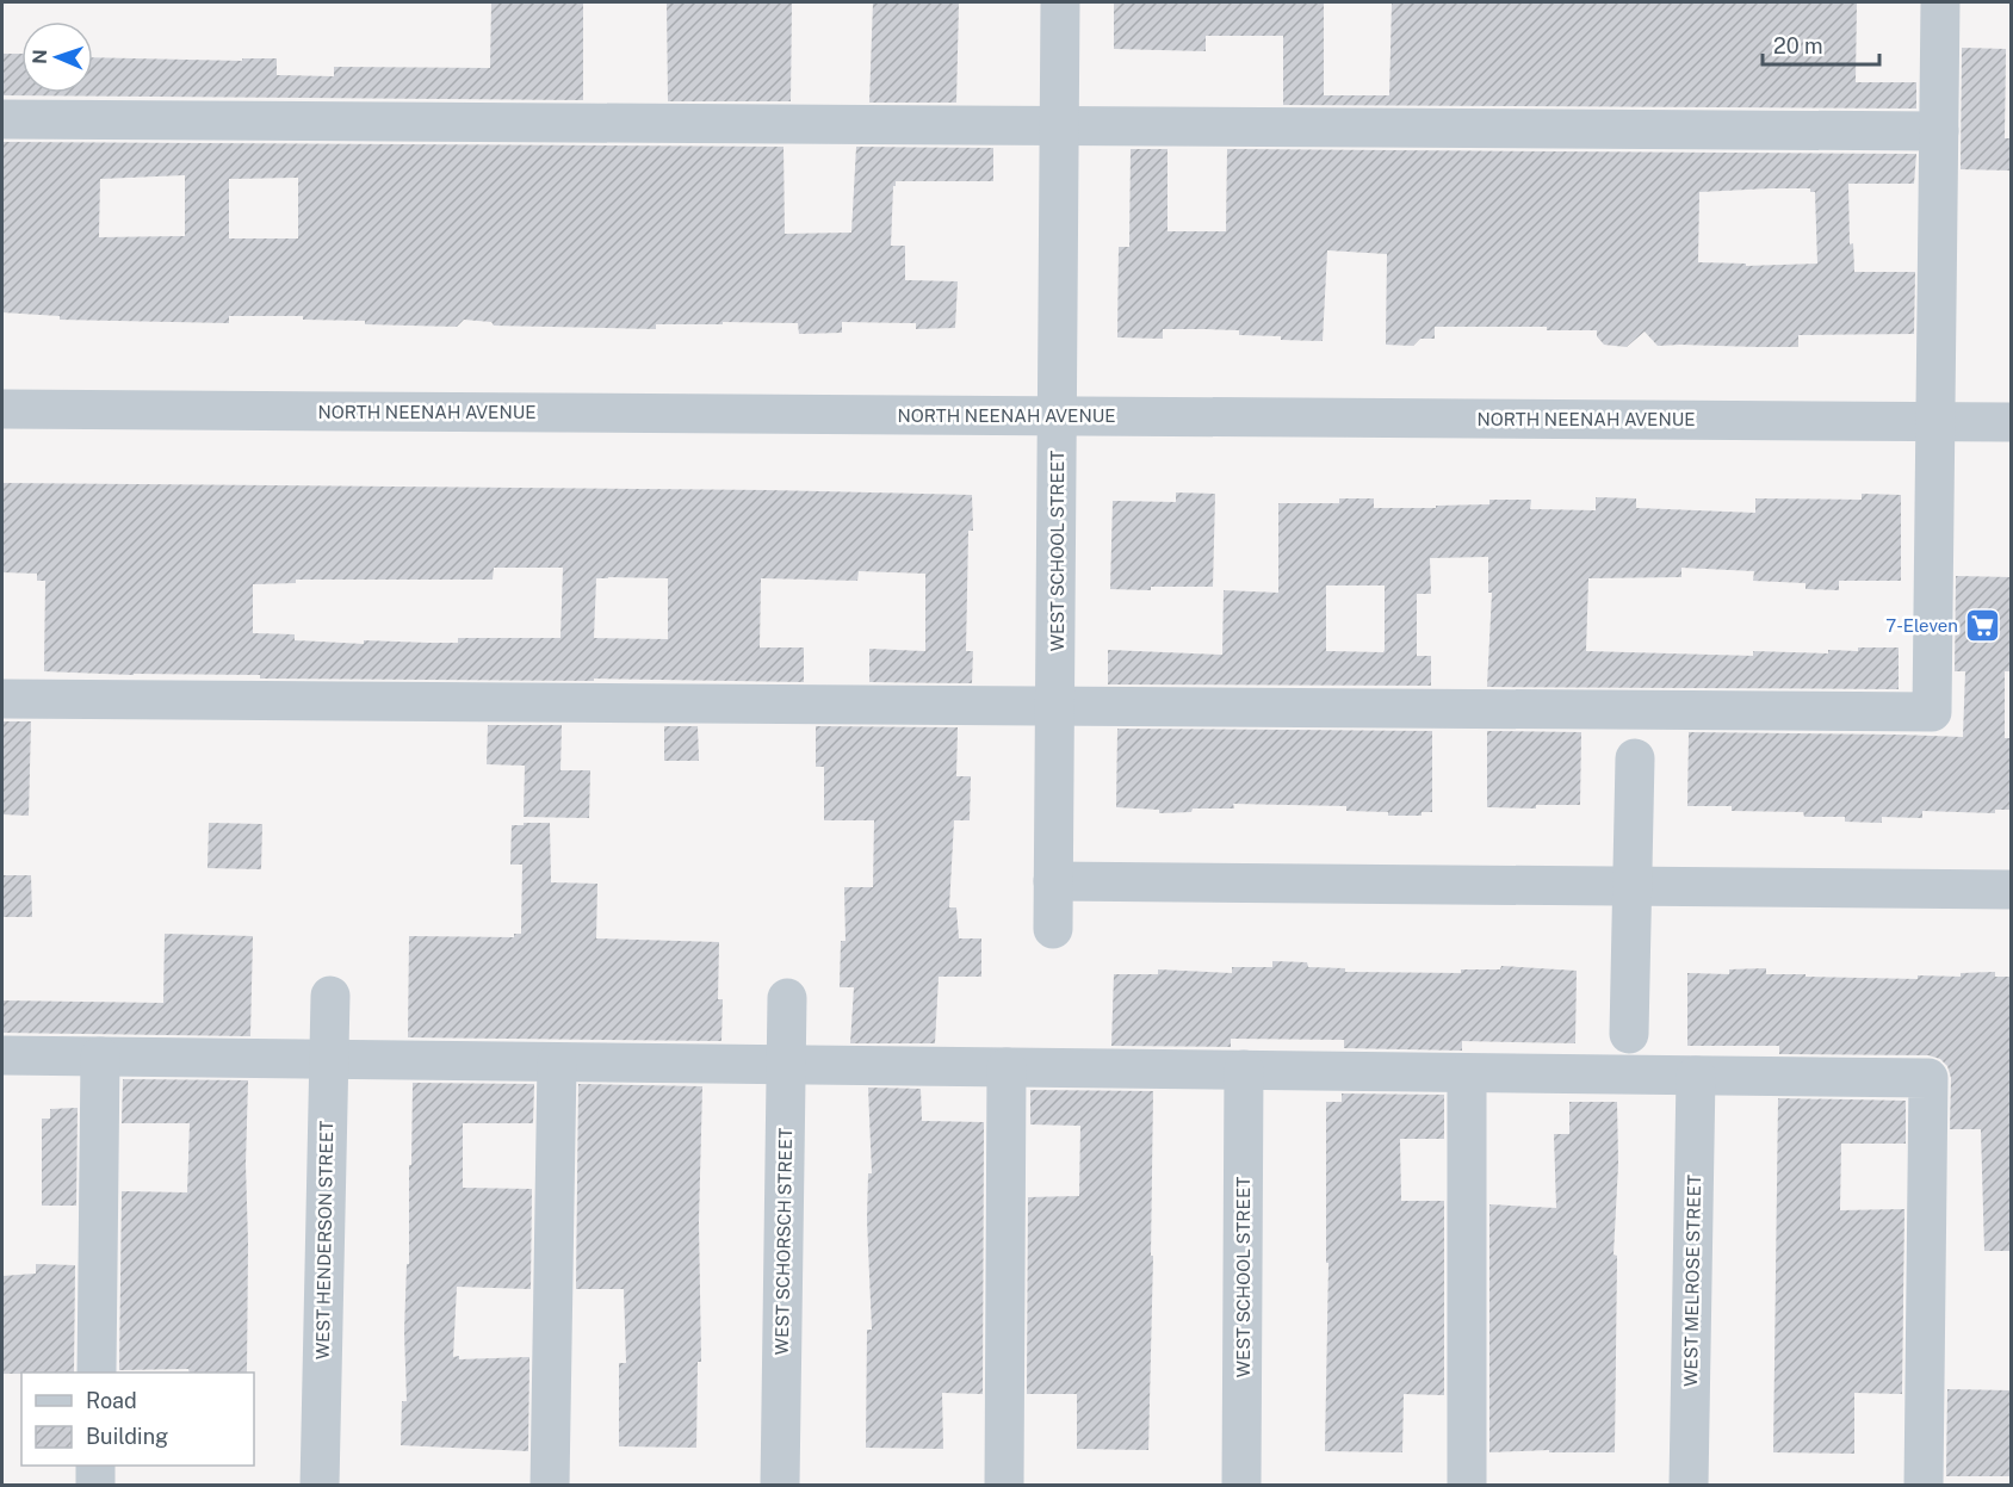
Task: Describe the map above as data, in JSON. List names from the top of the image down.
{
  "streets": {
    "street": [
      "NORTH NEENAH AVENUE",
      "WEST SCHOOL STREET",
      "WEST HENDERSON STREET",
      "WEST SCHORSCH STREET",
      "WEST MELROSE STREET"
    ]
  },
  "crossings": [
    ["NORTH NEENAH AVENUE", "WEST SCHOOL STREET"]
  ],
  "places": {
    "supermarket": ["7-Eleven"]
  },
  "legend": ["Road", "Building"],
  "scale_bar": "20 m",
  "north": "left"
}
